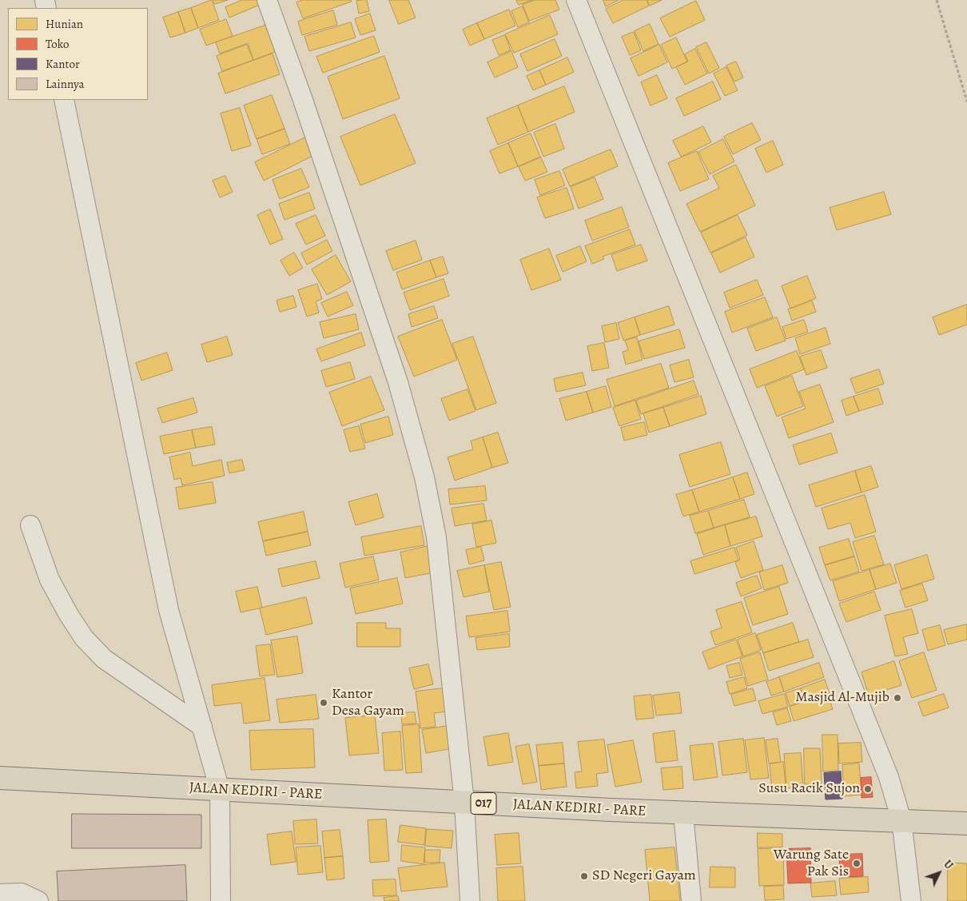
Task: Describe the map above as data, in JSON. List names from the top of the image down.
{
  "streets": {
    "main road": ["JALAN KEDIRI - PARE", "017"]
  },
  "places": [
    "Masjid Al-Mujib",
    "Kantor Desa Gayam",
    "Susu Racik Sujon",
    "Warung Sate Pak Sis",
    "SD Negeri Gayam"
  ],
  "legend": [
    "Hunian",
    "Toko",
    "Kantor",
    "Lainnya"
  ],
  "north": "top right"
}
